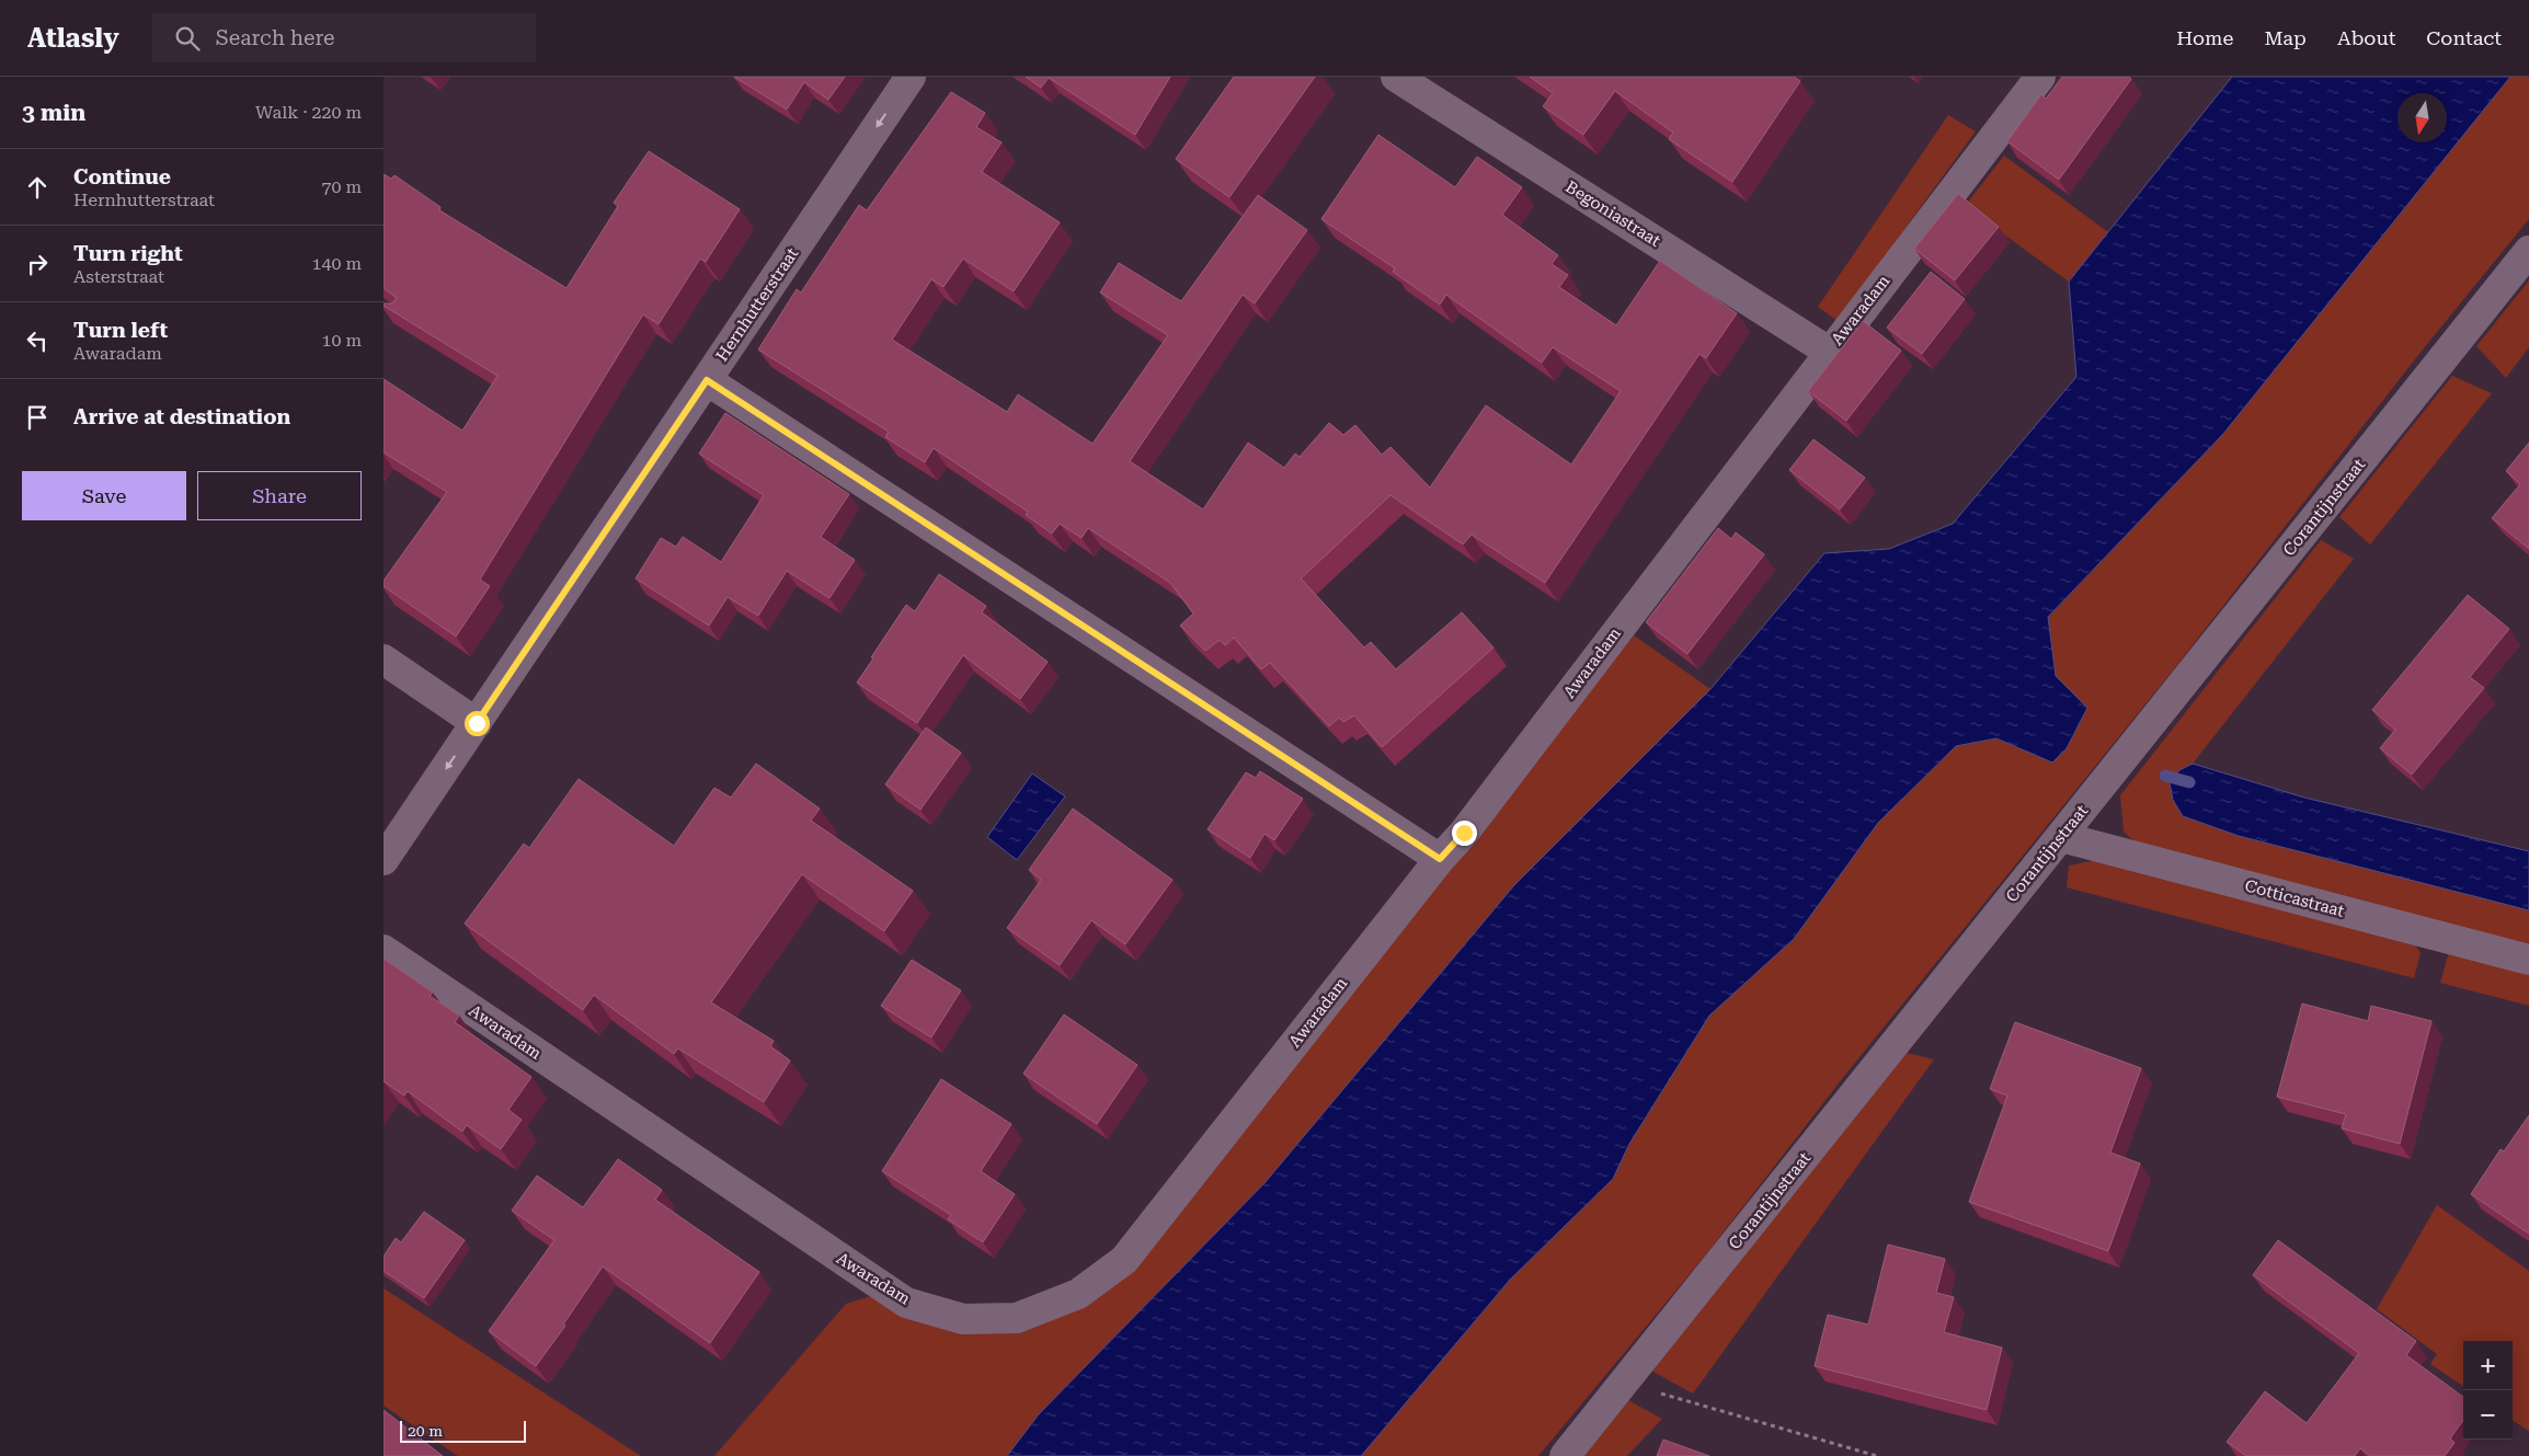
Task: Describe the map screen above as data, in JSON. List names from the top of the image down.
{
  "streets": {
    "street": [
      "Begoniastraat",
      "Hernhutterstraat",
      "Awaradam",
      "Corantijnstraat",
      "Cotticastraat"
    ]
  },
  "crossings": [
    ["Begoniastraat", "Awaradam"],
    ["Corantijnstraat", "Cotticastraat"]
  ],
  "one_way": ["Hernhutterstraat"],
  "scale_bar": "20 m",
  "north": "bottom",
  "page": {
    "header": "Atlasly",
    "search": "Search here",
    "nav": [
      "Home",
      "Map",
      "About",
      "Contact"
    ],
    "heading": ["3 min", "Walk · 220 m"],
    "list": [
      ["Continue", "Hernhutterstraat", "70 m"],
      ["Turn right", "Asterstraat", "140 m"],
      ["Turn left", "Awaradam", "10 m"],
      "Arrive at destination"
    ],
    "buttons": ["Save", "Share"],
    "map_buttons": ["+", "−"],
    "scale": "20 m"
  }
}
